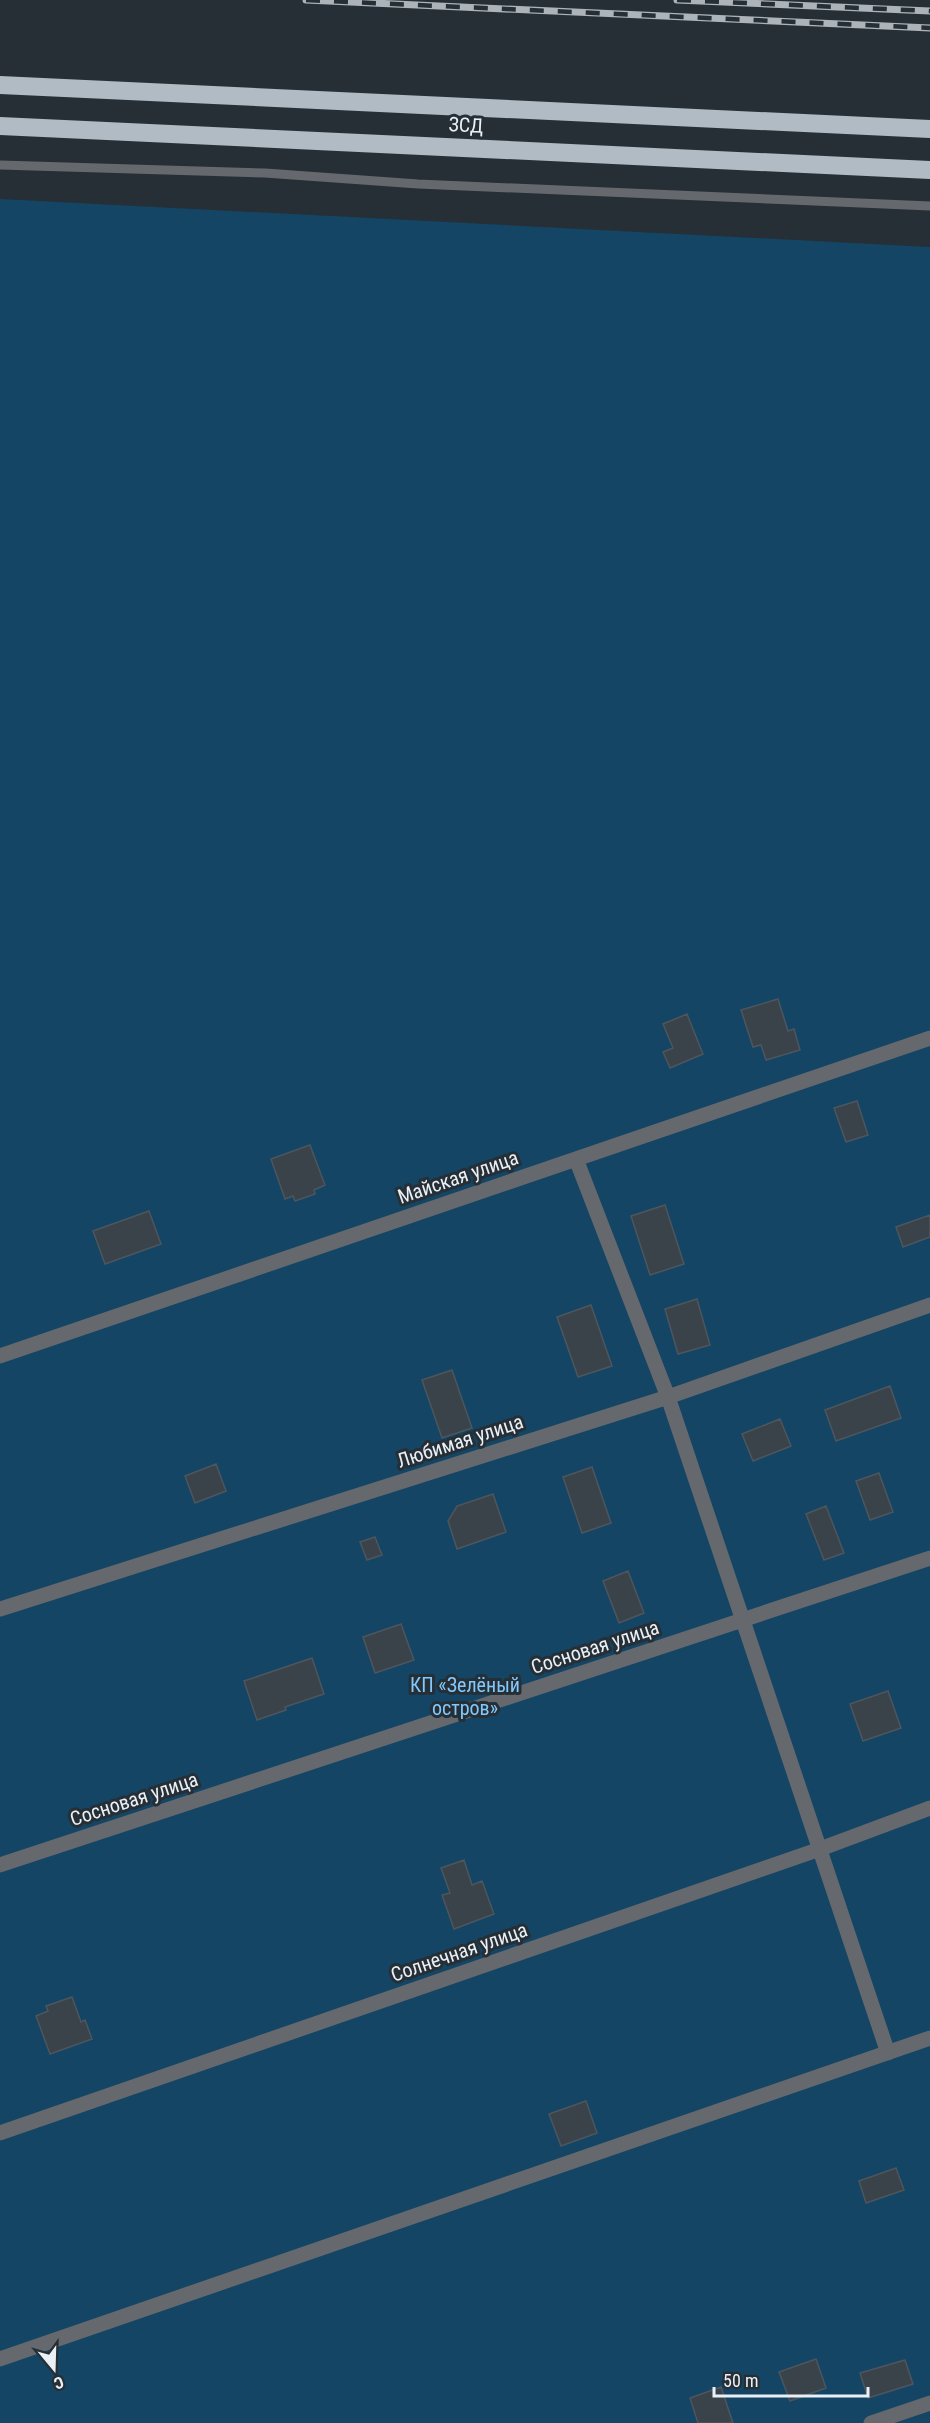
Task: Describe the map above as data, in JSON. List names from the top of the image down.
{
  "streets": {
    "highway": ["ЗСД"],
    "street": [
      "Майская улица",
      "Любимая улица",
      "Сосновая улица",
      "Солнечная улица"
    ]
  },
  "parks": ["КП «Зелёный остров»"],
  "scale_bar": "50 m",
  "north": "bottom"
}
